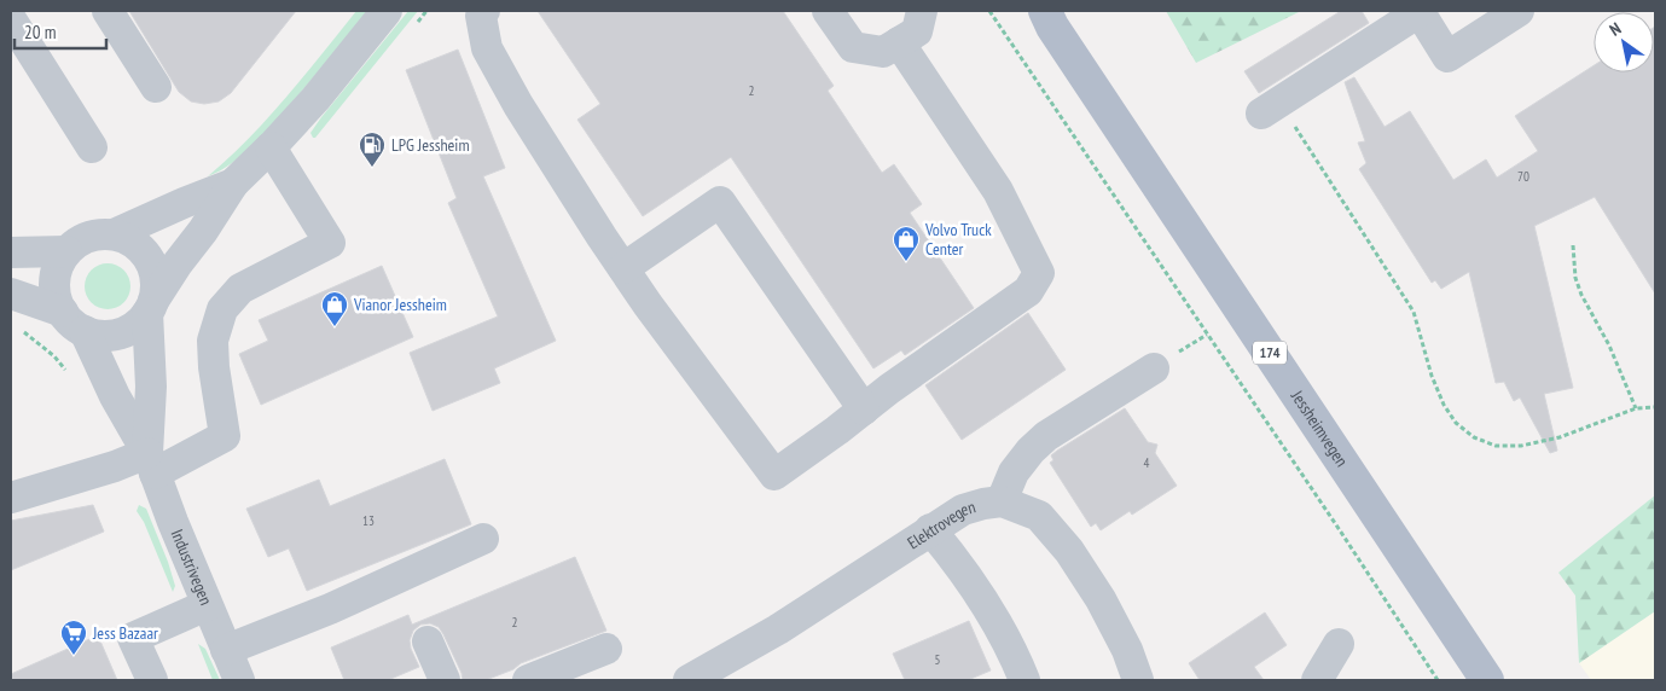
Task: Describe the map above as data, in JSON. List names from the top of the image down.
{
  "streets": {
    "main road": ["174", "Jessheimvegen"],
    "street": ["Elektrovegen", "Industrivegen"]
  },
  "places": {
    "fuel station": ["LPG Jessheim"],
    "shop": ["Volvo Truck Center", "Vianor Jessheim"],
    "supermarket": ["Jess Bazaar"]
  },
  "house_numbers": [
    "2",
    "70",
    "4",
    "13",
    "2",
    "5"
  ],
  "scale_bar": "20 m",
  "north": "top left"
}
